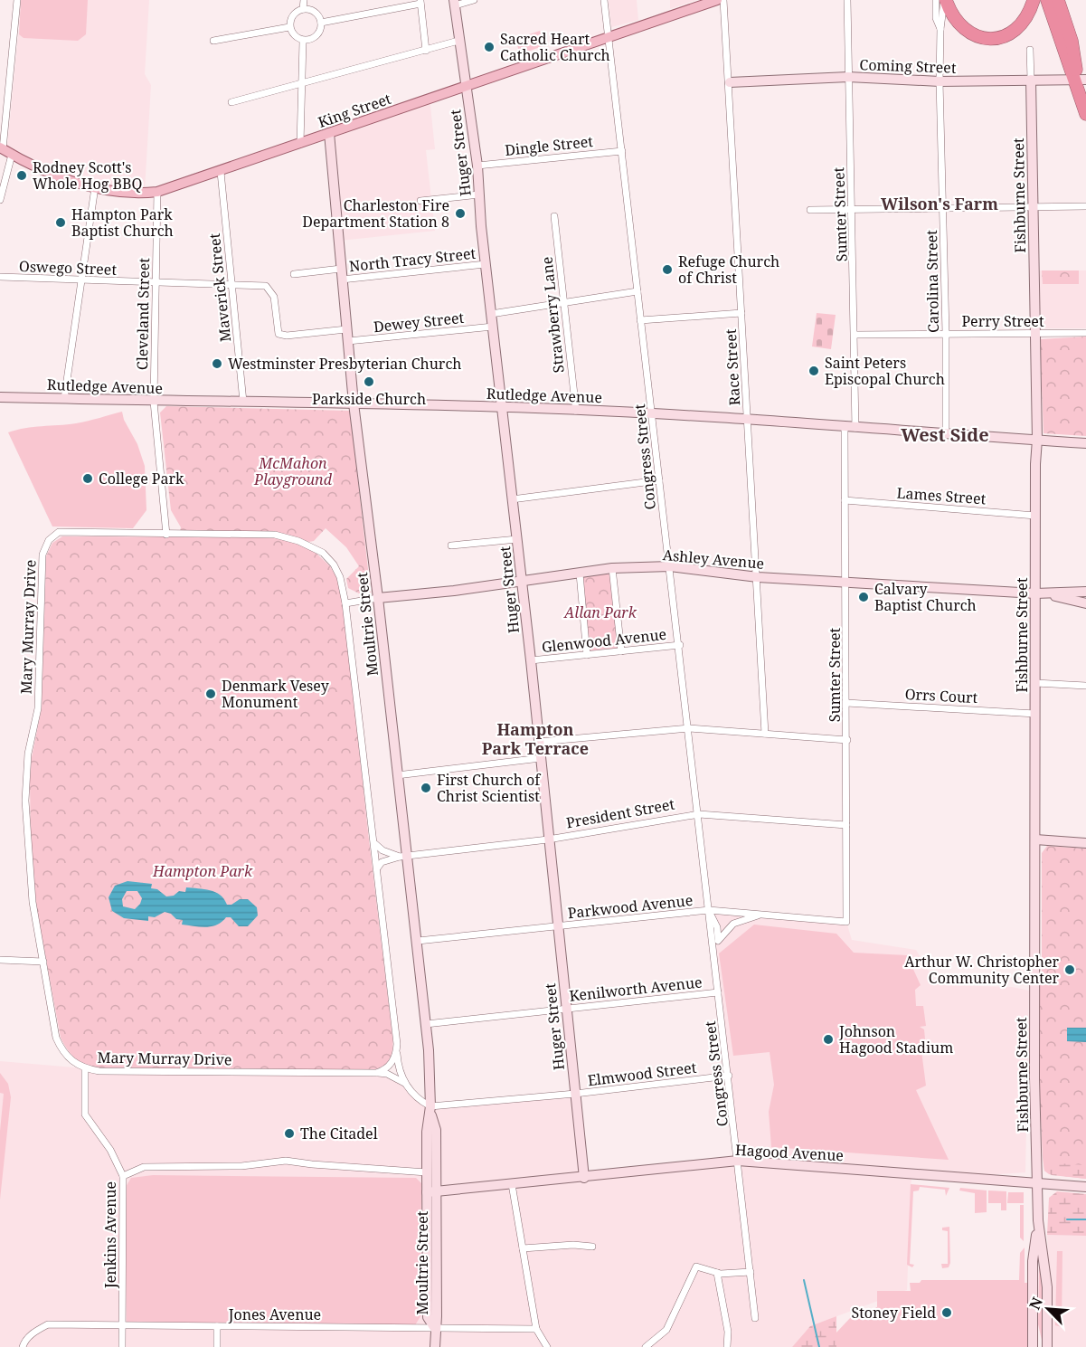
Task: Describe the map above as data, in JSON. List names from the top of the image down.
{
  "streets": {
    "main road": ["King Street"],
    "street": [
      "Coming Street",
      "Dingle Street",
      "Huger Street",
      "Fishburne Street",
      "Sumter Street",
      "North Tracy Street",
      "Oswego Street",
      "Carolina Street",
      "Maverick Street",
      "Cleveland Street",
      "Strawberry Lane",
      "Perry Street",
      "Dewey Street",
      "Race Street",
      "Rutledge Avenue",
      "Congress Street",
      "Lames Street",
      "Ashley Avenue",
      "Moultrie Street",
      "Mary Murray Drive",
      "Glenwood Avenue",
      "Orrs Court",
      "President Street",
      "Parkwood Avenue",
      "Kenilworth Avenue",
      "Elmwood Street",
      "Hagood Avenue",
      "Jenkins Avenue",
      "Jones Avenue"
    ]
  },
  "crossings": [
    ["Coming Street", "Fishburne Street"],
    ["Coming Street", "Sumter Street"],
    ["Coming Street", "Carolina Street"],
    ["Coming Street", "Race Street"],
    ["King Street", "Huger Street"],
    ["King Street", "Maverick Street"],
    ["King Street", "Cleveland Street"],
    ["King Street", "Congress Street"],
    ["King Street", "Moultrie Street"],
    ["Dingle Street", "Huger Street"],
    ["Dingle Street", "Congress Street"],
    ["Huger Street", "North Tracy Street"],
    ["Huger Street", "Dewey Street"],
    ["Huger Street", "Rutledge Avenue"],
    ["Huger Street", "Ashley Avenue"],
    ["Huger Street", "Glenwood Avenue"],
    ["Huger Street", "President Street"],
    ["Huger Street", "Parkwood Avenue"],
    ["Huger Street", "Kenilworth Avenue"],
    ["Huger Street", "Elmwood Street"],
    ["Huger Street", "Hagood Avenue"],
    ["Fishburne Street", "Perry Street"],
    ["Fishburne Street", "Rutledge Avenue"],
    ["Fishburne Street", "Lames Street"],
    ["Fishburne Street", "Ashley Avenue"],
    ["Fishburne Street", "Orrs Court"],
    ["Fishburne Street", "Hagood Avenue"],
    ["Sumter Street", "Perry Street"],
    ["Sumter Street", "Rutledge Avenue"],
    ["Sumter Street", "Lames Street"],
    ["Sumter Street", "Ashley Avenue"],
    ["Sumter Street", "Orrs Court"],
    ["Sumter Street", "President Street"],
    ["Sumter Street", "Parkwood Avenue"],
    ["North Tracy Street", "Moultrie Street"],
    ["Oswego Street", "Maverick Street"],
    ["Oswego Street", "Cleveland Street"],
    ["Oswego Street", "Moultrie Street"],
    ["Carolina Street", "Perry Street"],
    ["Carolina Street", "Rutledge Avenue"],
    ["Maverick Street", "Rutledge Avenue"],
    ["Cleveland Street", "Rutledge Avenue"],
    ["Cleveland Street", "Mary Murray Drive"],
    ["Strawberry Lane", "Rutledge Avenue"],
    ["Dewey Street", "Moultrie Street"],
    ["Race Street", "Rutledge Avenue"],
    ["Race Street", "Ashley Avenue"],
    ["Rutledge Avenue", "Congress Street"],
    ["Rutledge Avenue", "Moultrie Street"],
    ["Congress Street", "Ashley Avenue"],
    ["Congress Street", "Glenwood Avenue"],
    ["Congress Street", "President Street"],
    ["Congress Street", "Parkwood Avenue"],
    ["Congress Street", "Kenilworth Avenue"],
    ["Congress Street", "Elmwood Street"],
    ["Congress Street", "Hagood Avenue"],
    ["Ashley Avenue", "Moultrie Street"],
    ["Ashley Avenue", "Mary Murray Drive"],
    ["Moultrie Street", "President Street"],
    ["Moultrie Street", "Parkwood Avenue"],
    ["Moultrie Street", "Kenilworth Avenue"],
    ["Moultrie Street", "Elmwood Street"],
    ["Moultrie Street", "Hagood Avenue"],
    ["Moultrie Street", "Jones Avenue"],
    ["Mary Murray Drive", "President Street"],
    ["Mary Murray Drive", "Jenkins Avenue"],
    ["Jenkins Avenue", "Jones Avenue"]
  ],
  "districts": ["Wilson's Farm", "West Side", "Hampton Park Terrace"],
  "parks": ["McMahon Playground", "Allan Park", "Hampton Park"],
  "places": [
    "Sacred Heart Catholic Church",
    "Rodney Scott's Whole Hog BBQ",
    "Charleston Fire Department Station 8",
    "Hampton Park Baptist Church",
    "Refuge Church of Christ",
    "Westminster Presbyterian Church",
    "Saint Peters Episcopal Church",
    "Parkside Church",
    "College Park",
    "Calvary Baptist Church",
    "Denmark Vesey Monument",
    "First Church of Christ Scientist",
    "Arthur W. Christopher Community Center",
    "Johnson Hagood Stadium",
    "The Citadel",
    "Stoney Field"
  ],
  "north": "top left"
}
